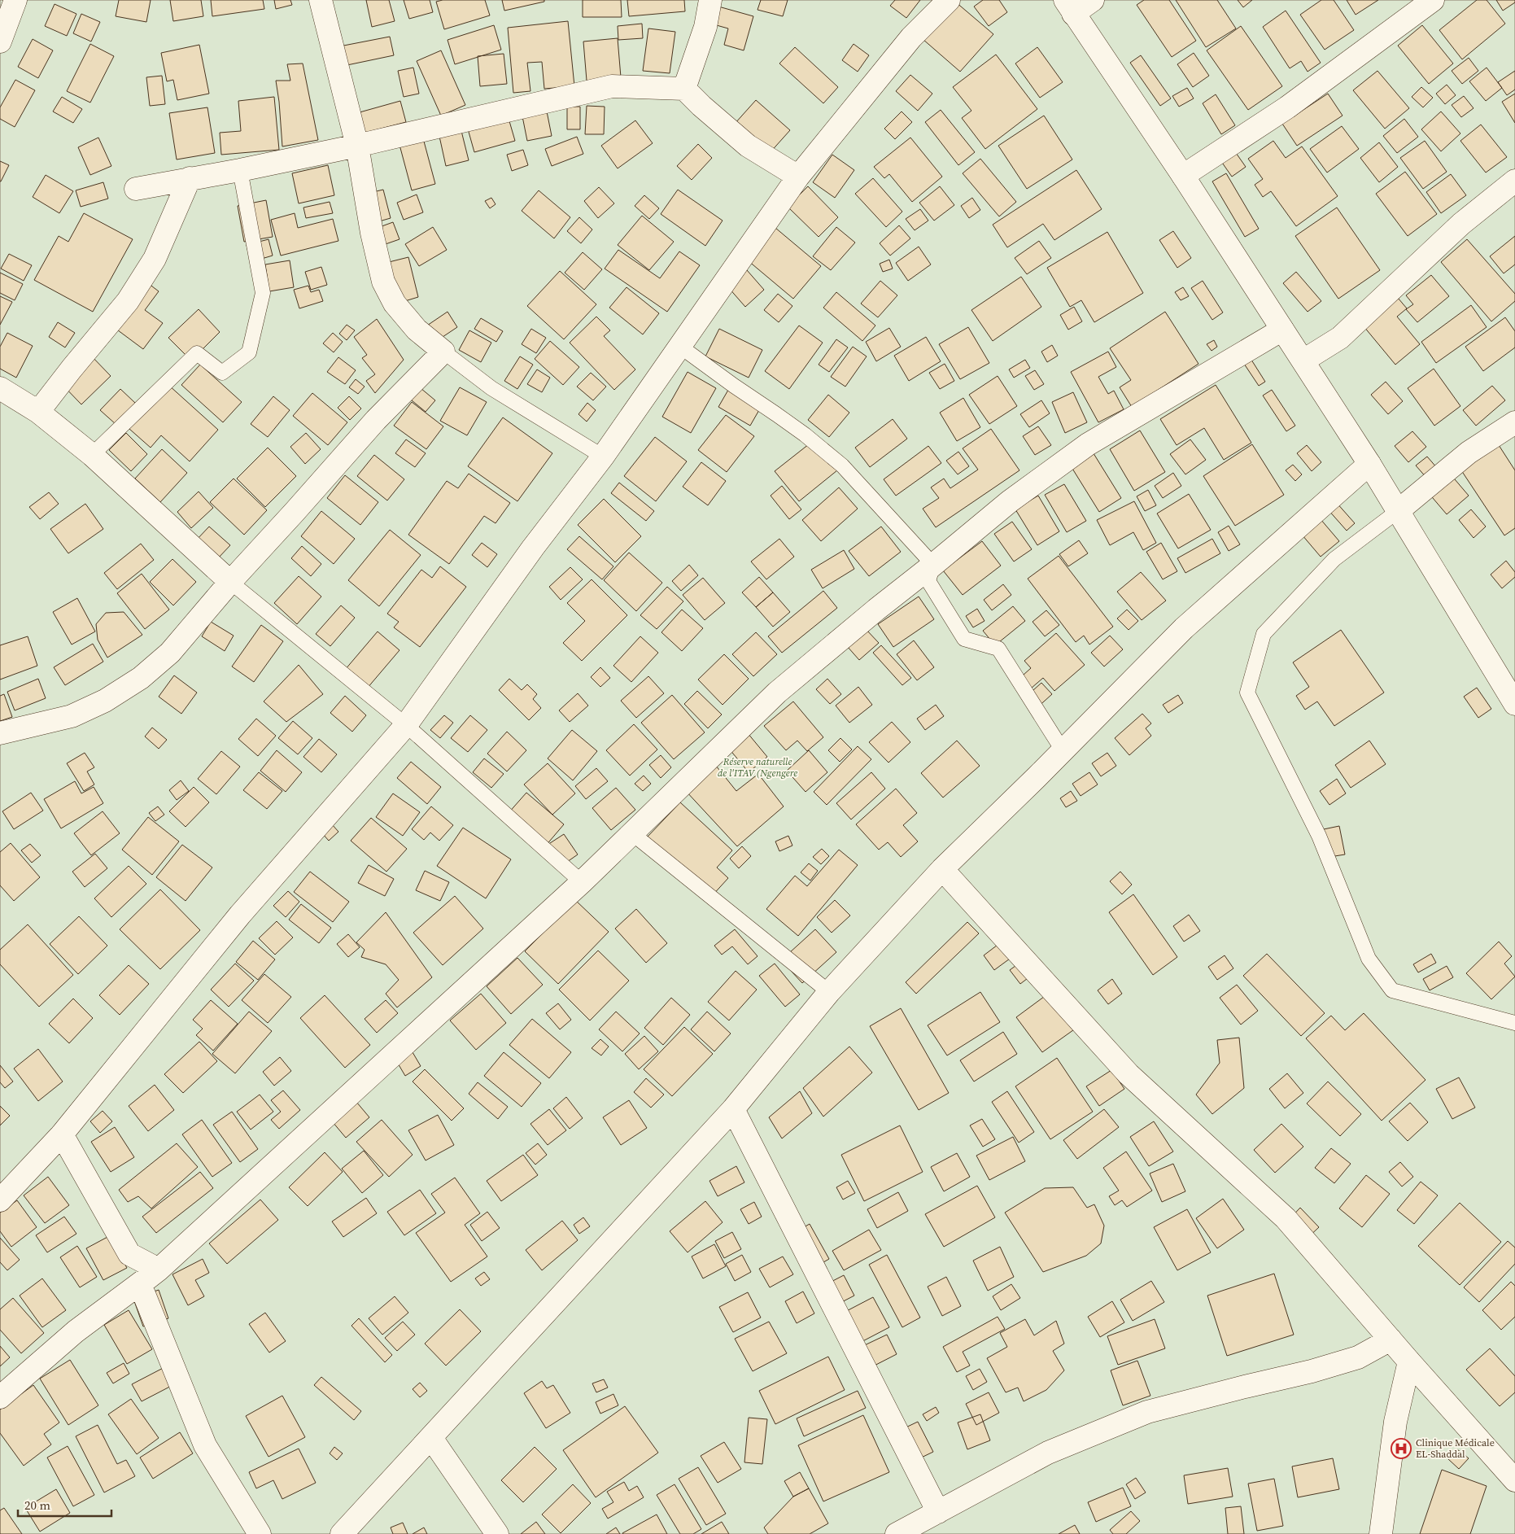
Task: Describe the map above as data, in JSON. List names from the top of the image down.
{
  "parks": ["Réserve naturelle de l'ITAV (Ngengere"],
  "places": {
    "hospital": ["Clinique Médicale EL-Shaddal"]
  },
  "scale_bar": "20 m"
}
